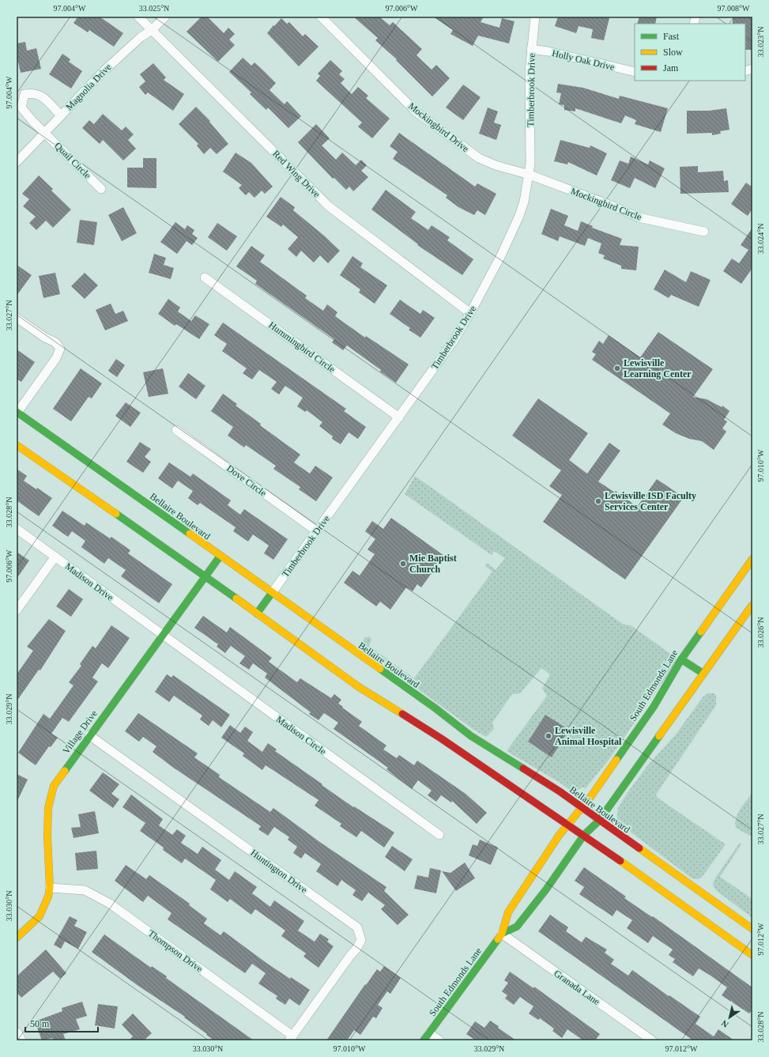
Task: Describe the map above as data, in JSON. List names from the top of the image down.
{
  "streets": {
    "main road": [
      "Timberbrook Drive",
      "Bellaire Boulevard",
      "South Edmonds Lane",
      "Village Drive"
    ],
    "street": [
      "Holly Oak Drive",
      "Magnolia Drive",
      "Mockingbird Drive",
      "Quail Circle",
      "Red Wing Drive",
      "Mockingbird Circle",
      "Hummingbird Circle",
      "Dove Circle",
      "Madison Drive",
      "Madison Circle",
      "Huntington Drive",
      "Thompson Drive",
      "Granada Lane"
    ]
  },
  "crossings": [
    ["Holly Oak Drive", "Timberbrook Drive"],
    ["Magnolia Drive", "Quail Circle"],
    ["Magnolia Drive", "Red Wing Drive"],
    ["Timberbrook Drive", "Mockingbird Drive"],
    ["Timberbrook Drive", "Red Wing Drive"],
    ["Timberbrook Drive", "Mockingbird Circle"],
    ["Timberbrook Drive", "Hummingbird Circle"],
    ["Timberbrook Drive", "Dove Circle"],
    ["Timberbrook Drive", "Bellaire Boulevard"],
    ["Mockingbird Drive", "Mockingbird Circle"],
    ["Bellaire Boulevard", "South Edmonds Lane"],
    ["Bellaire Boulevard", "Village Drive"],
    ["Madison Drive", "Village Drive"],
    ["Madison Drive", "Madison Circle"],
    ["South Edmonds Lane", "Granada Lane"],
    ["Village Drive", "Madison Circle"],
    ["Village Drive", "Huntington Drive"],
    ["Village Drive", "Thompson Drive"],
    ["Huntington Drive", "Thompson Drive"]
  ],
  "places": [
    "Lewisville Learning Center",
    "Lewisville ISD Faculty Services Center",
    "Mie Baptist Church",
    "Lewisville Animal Hospital"
  ],
  "legend": ["Fast", "Slow", "Jam"],
  "scale_bar": "50 m",
  "north": "bottom left",
  "coordinates": [
    "97.004°W",
    "33.025°N",
    "97.006°W",
    "97.008°W",
    "33.023°N",
    "33.024°N",
    "33.027°N",
    "97.010°W",
    "33.028°N",
    "33.026°N",
    "33.029°N",
    "33.030°N",
    "97.012°W"
  ]
}
